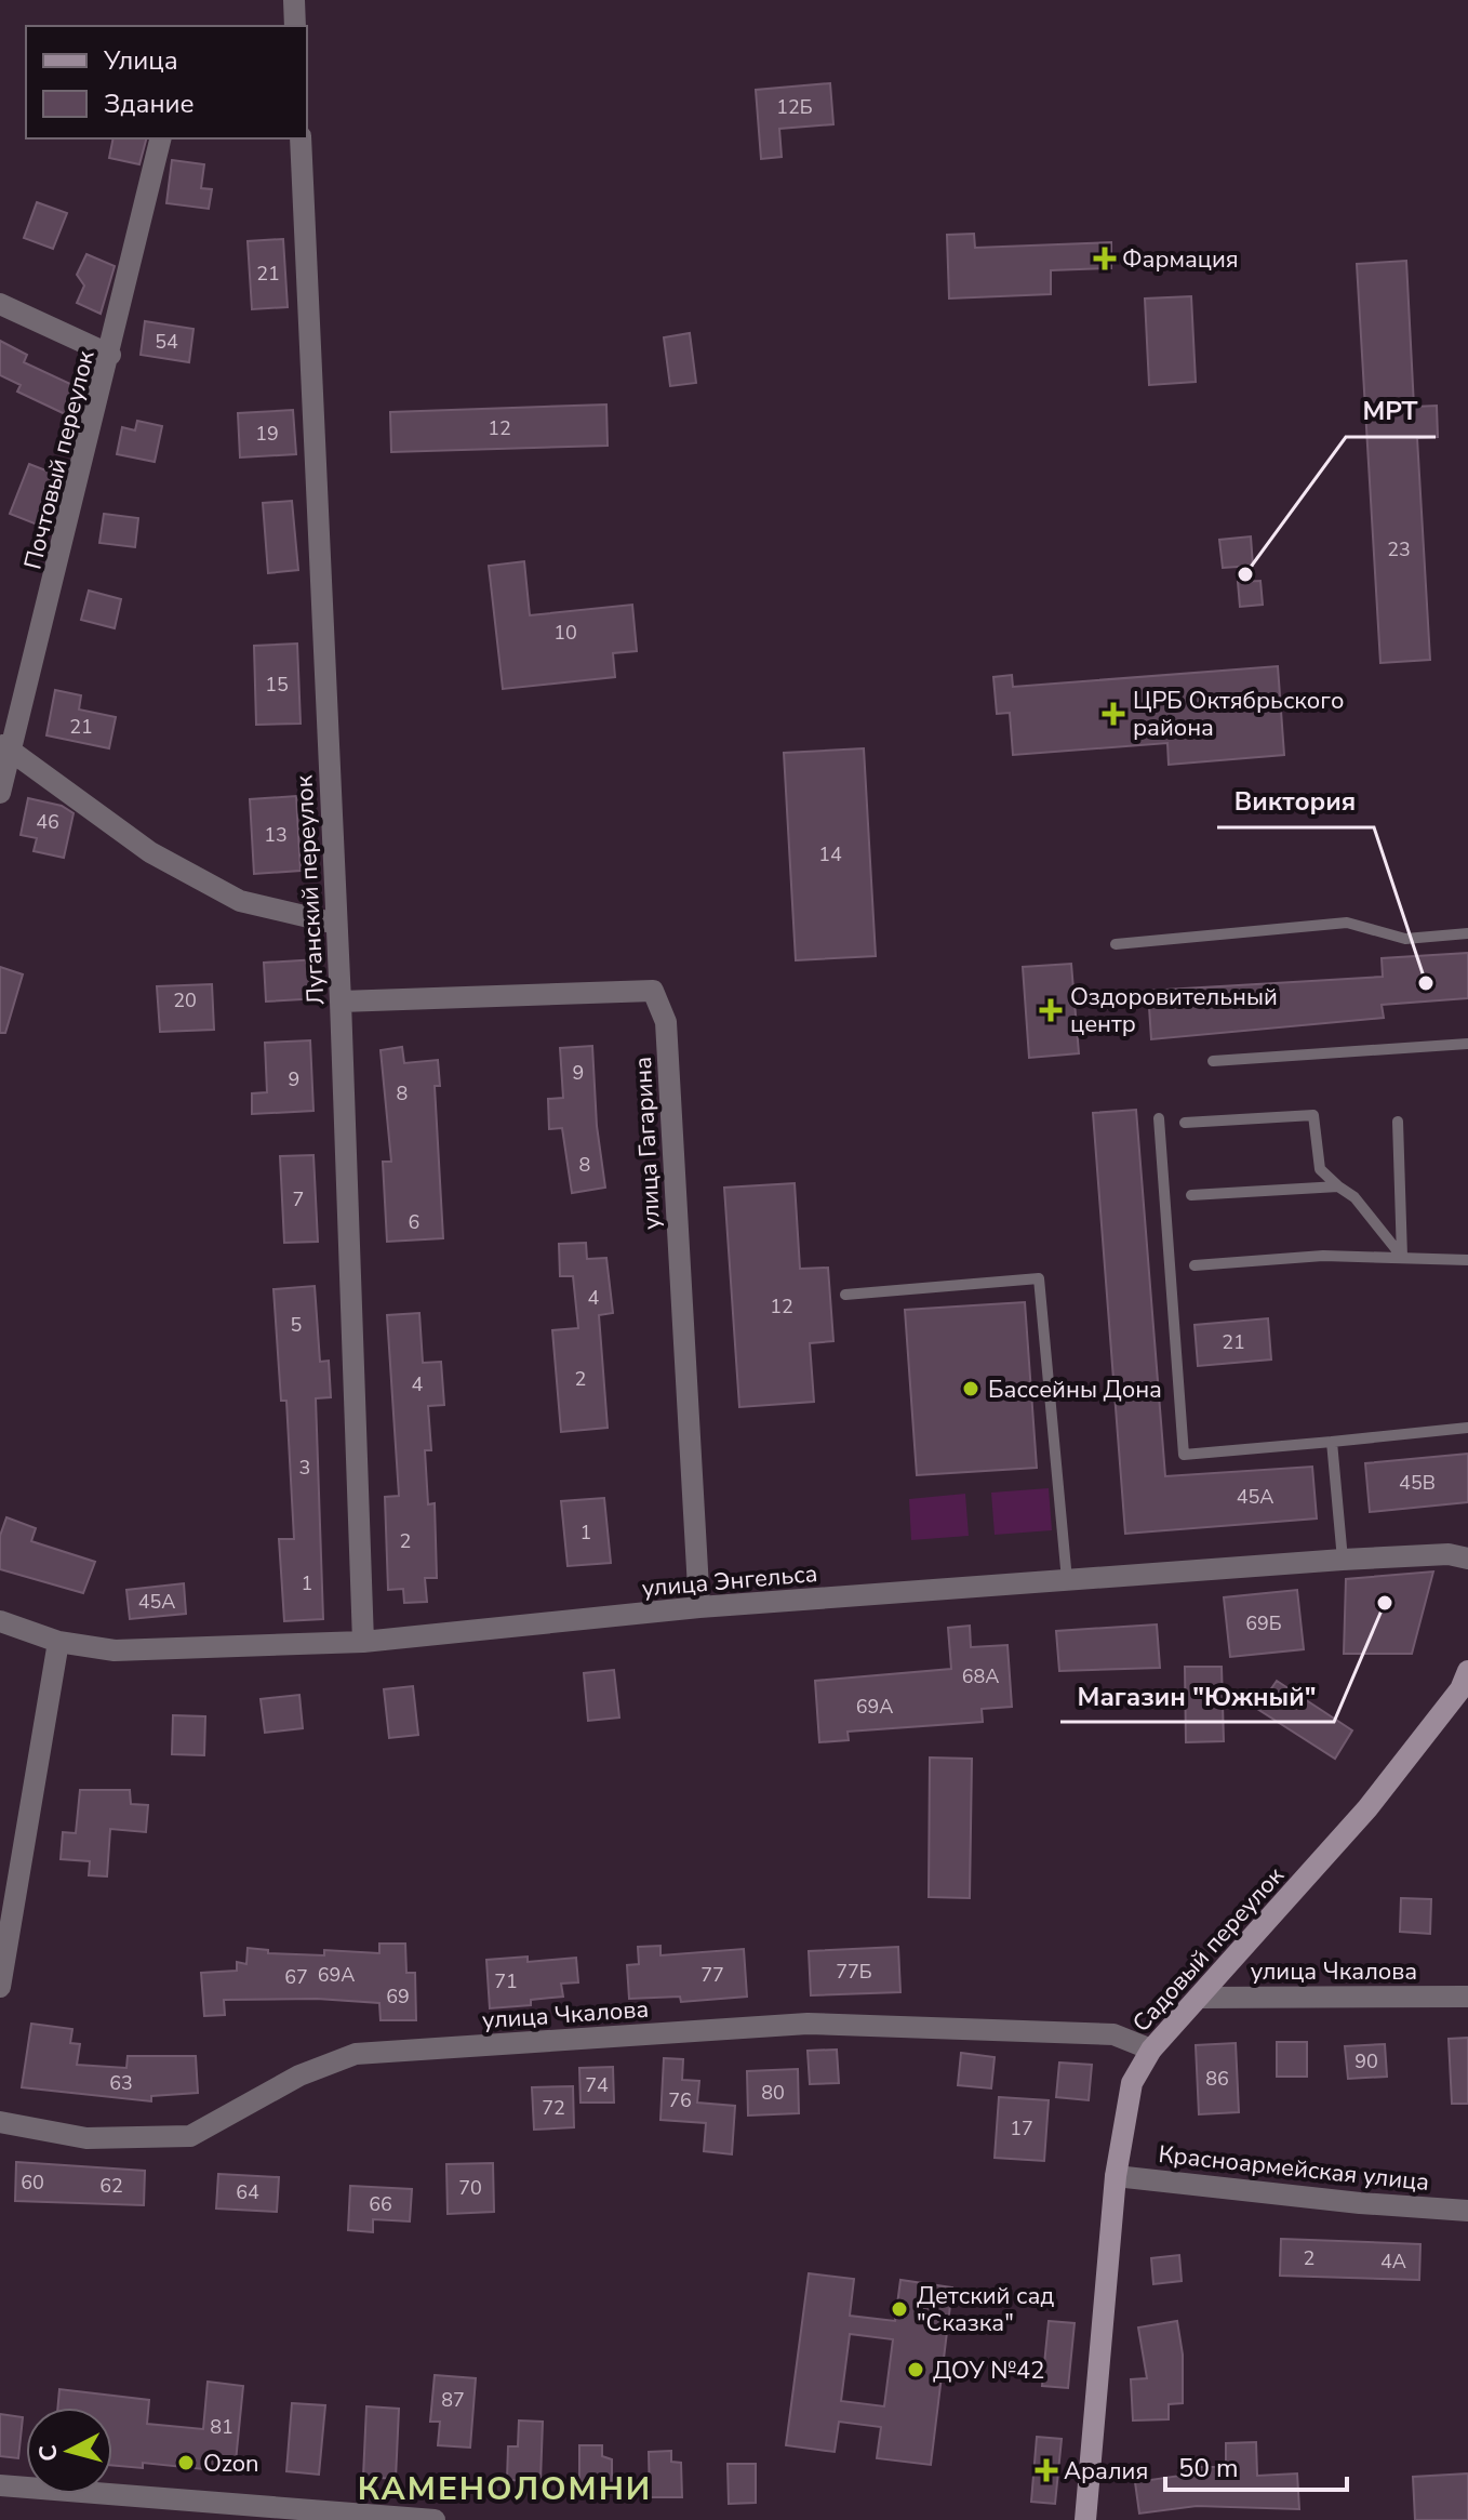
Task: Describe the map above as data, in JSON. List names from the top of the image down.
{
  "streets": {
    "street": [
      "Почтовый переулок",
      "Луганский переулок",
      "улица Гагарина",
      "улица Энгельса",
      "Садовый переулок",
      "улица Чкалова",
      "Красноармейская улица"
    ]
  },
  "crossings": [
    ["Луганский переулок", "улица Гагарина"],
    ["Луганский переулок", "улица Энгельса"],
    ["улица Гагарина", "улица Энгельса"],
    ["Садовый переулок", "улица Чкалова"],
    ["Садовый переулок", "Красноармейская улица"]
  ],
  "districts": ["КАМЕНОЛОМНИ"],
  "places": {
    "health": [
      "Фармация",
      "ЦРБ Октябрьского района",
      "Оздоровительный центр",
      "Аралия"
    ],
    "other": [
      "МРТ",
      "Виктория",
      "Бассейны Дона",
      "Магазин \"Южный\"",
      "Детский сад \"Сказка\"",
      "ДОУ №42",
      "Ozon"
    ]
  },
  "house_numbers": [
    "12Б",
    "21",
    "54",
    "12",
    "19",
    "23",
    "10",
    "15",
    "21",
    "46",
    "13",
    "14",
    "20",
    "9",
    "9",
    "8",
    "8",
    "7",
    "6",
    "4",
    "12",
    "5",
    "21",
    "2",
    "4",
    "3",
    "45В",
    "45А",
    "1",
    "2",
    "1",
    "45А",
    "69Б",
    "68А",
    "69А",
    "77Б",
    "69А",
    "77",
    "67",
    "71",
    "69",
    "90",
    "86",
    "63",
    "74",
    "80",
    "76",
    "72",
    "17",
    "60",
    "62",
    "70",
    "64",
    "66",
    "2",
    "4А",
    "87",
    "81"
  ],
  "legend": ["Улица", "Здание"],
  "scale_bar": "50 m",
  "north": "left"
}
